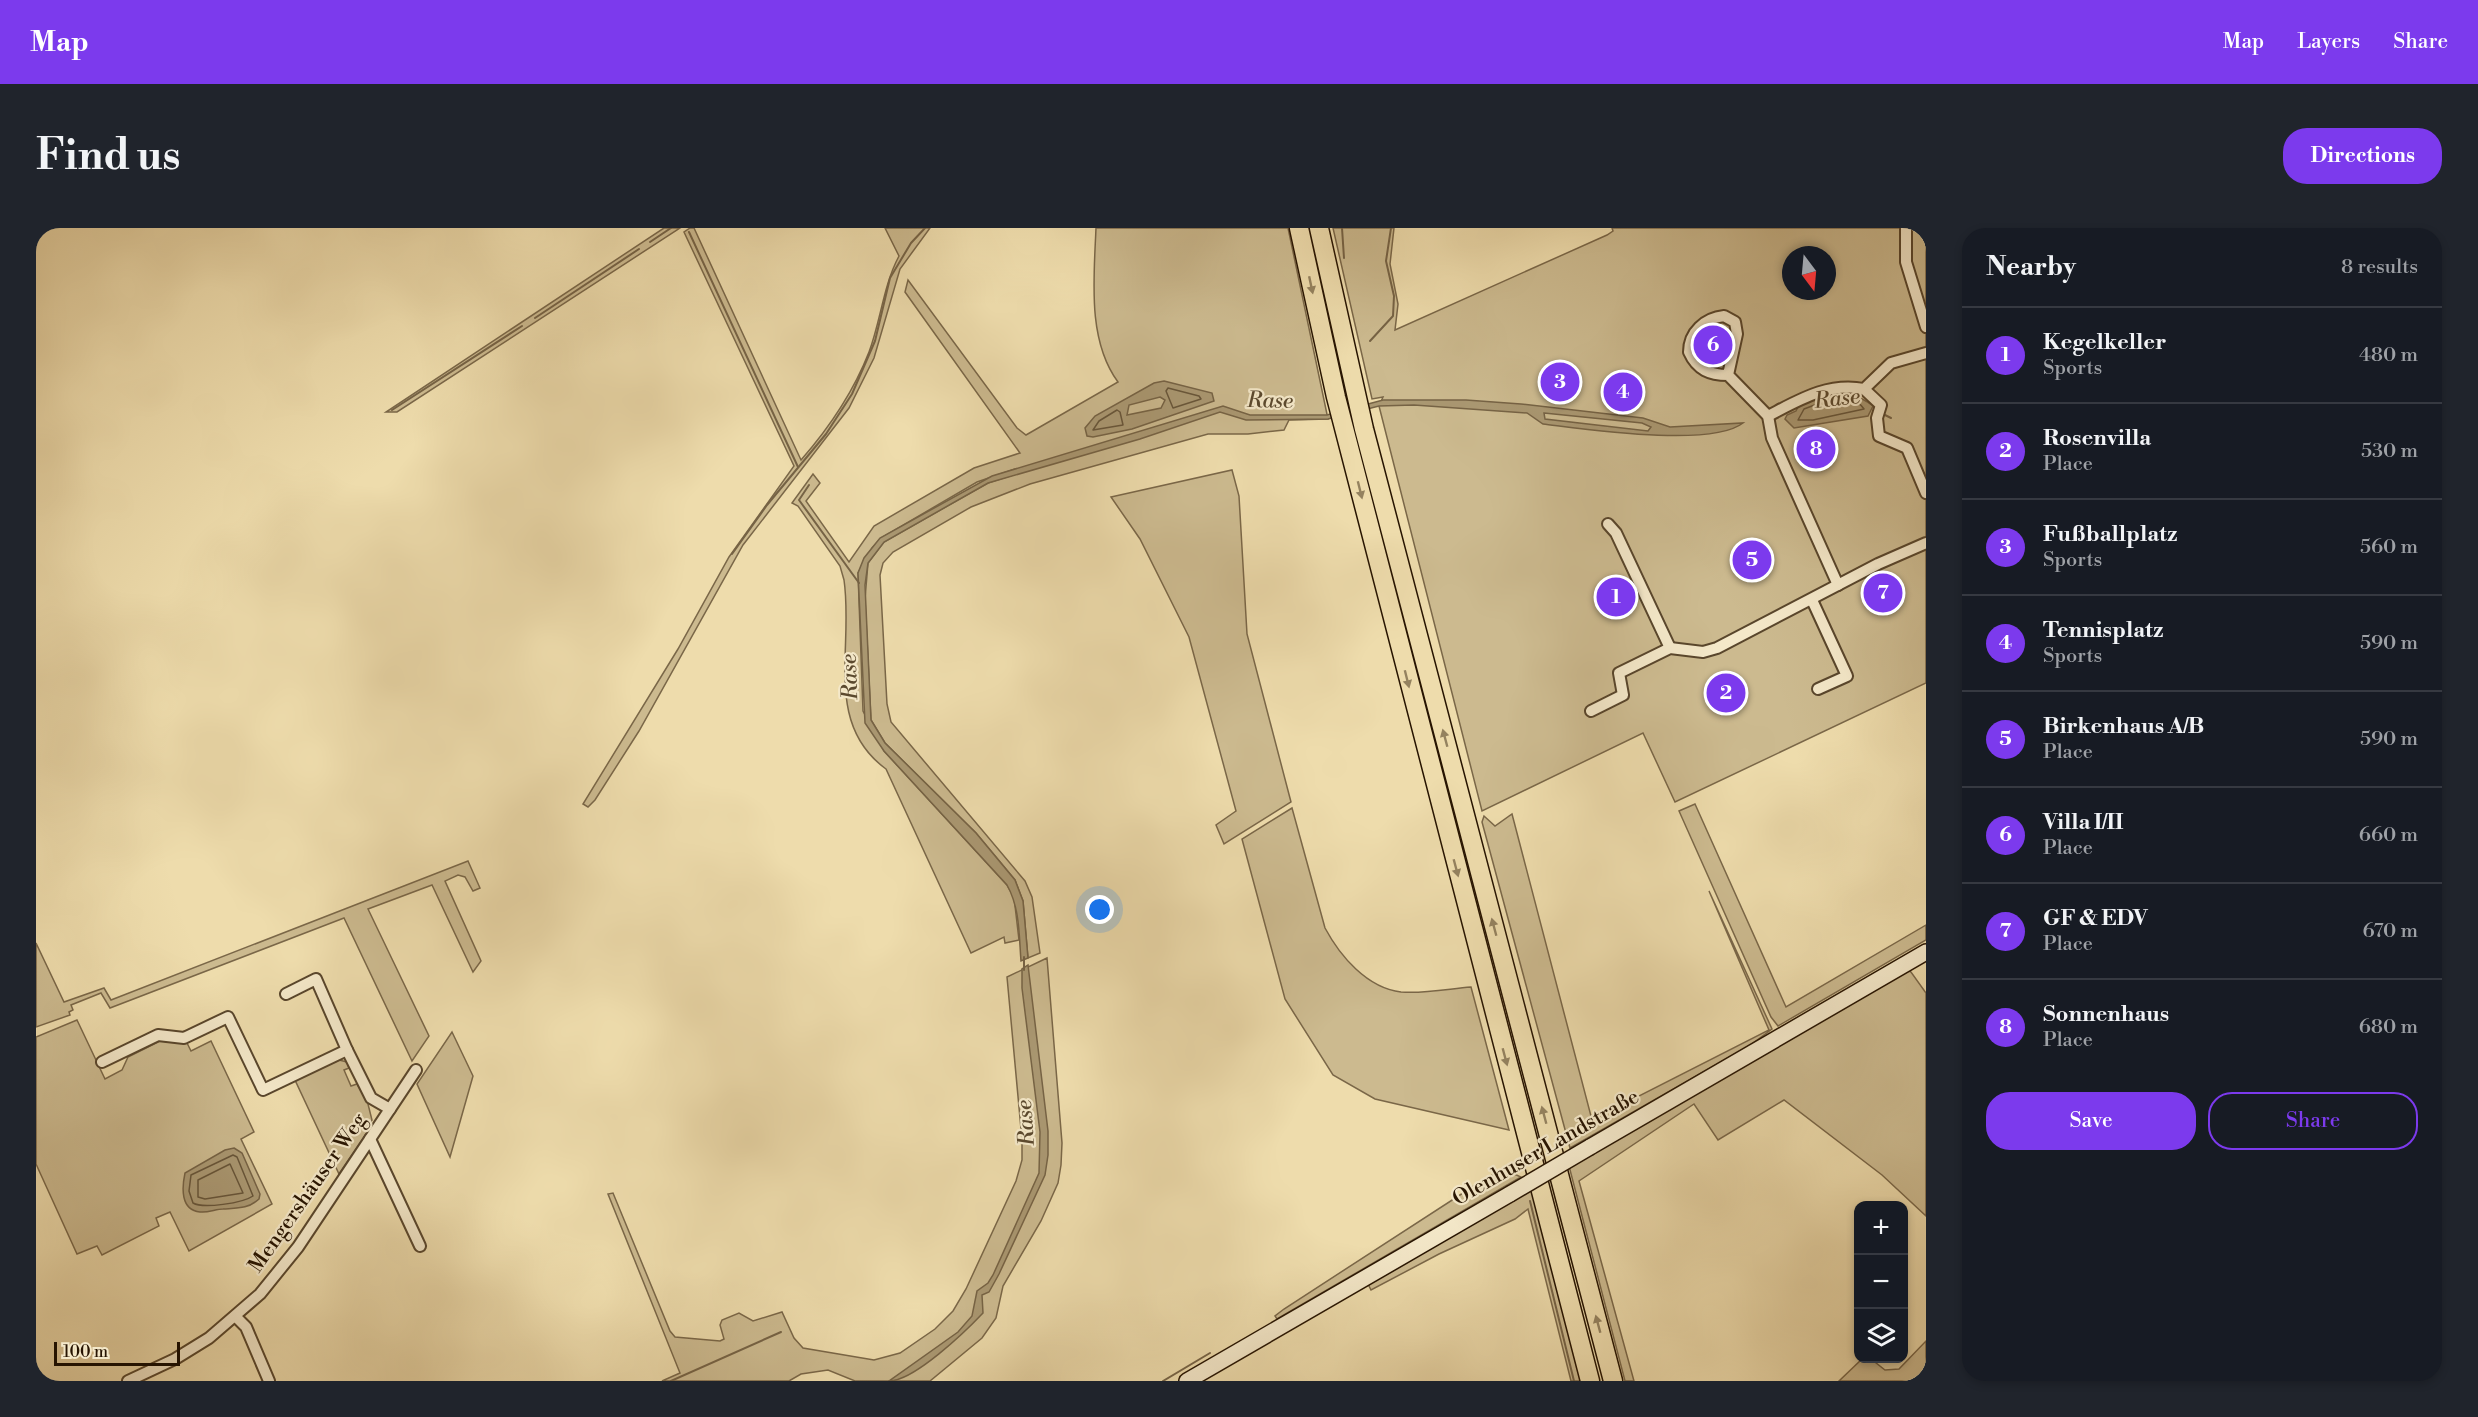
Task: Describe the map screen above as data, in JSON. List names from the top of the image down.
{
  "streets": {
    "street": ["Olenhuser Landstraße", "Mengershäuser Weg"]
  },
  "water": ["Rase"],
  "scale_bar": "100 m",
  "north": "bottom",
  "page": {
    "header": "Map",
    "nav": ["Map", "Layers", "Share"],
    "buttons": [
      "Directions",
      ["Save", "Share"]
    ],
    "title": "Find us",
    "heading": ["Nearby", "8 results"],
    "list": [
      {
        "mark": "1",
        "name": "Kegelkeller",
        "note": "Sports",
        "value": "480 m"
      },
      {
        "mark": "2",
        "name": "Rosenvilla",
        "note": "Place",
        "value": "530 m"
      },
      {
        "mark": "3",
        "name": "Fußballplatz",
        "note": "Sports",
        "value": "560 m"
      },
      {
        "mark": "4",
        "name": "Tennisplatz",
        "note": "Sports",
        "value": "590 m"
      },
      {
        "mark": "5",
        "name": "Birkenhaus A/B",
        "note": "Place",
        "value": "590 m"
      },
      {
        "mark": "6",
        "name": "Villa I/II",
        "note": "Place",
        "value": "660 m"
      },
      {
        "mark": "7",
        "name": "GF & EDV",
        "note": "Place",
        "value": "670 m"
      },
      {
        "mark": "8",
        "name": "Sonnenhaus",
        "note": "Place",
        "value": "680 m"
      }
    ],
    "pins": [
      "6",
      "3",
      "4",
      "8",
      "5",
      "7",
      "1",
      "2"
    ],
    "map_buttons": ["+", "−"],
    "scale": "100 m"
  }
}
